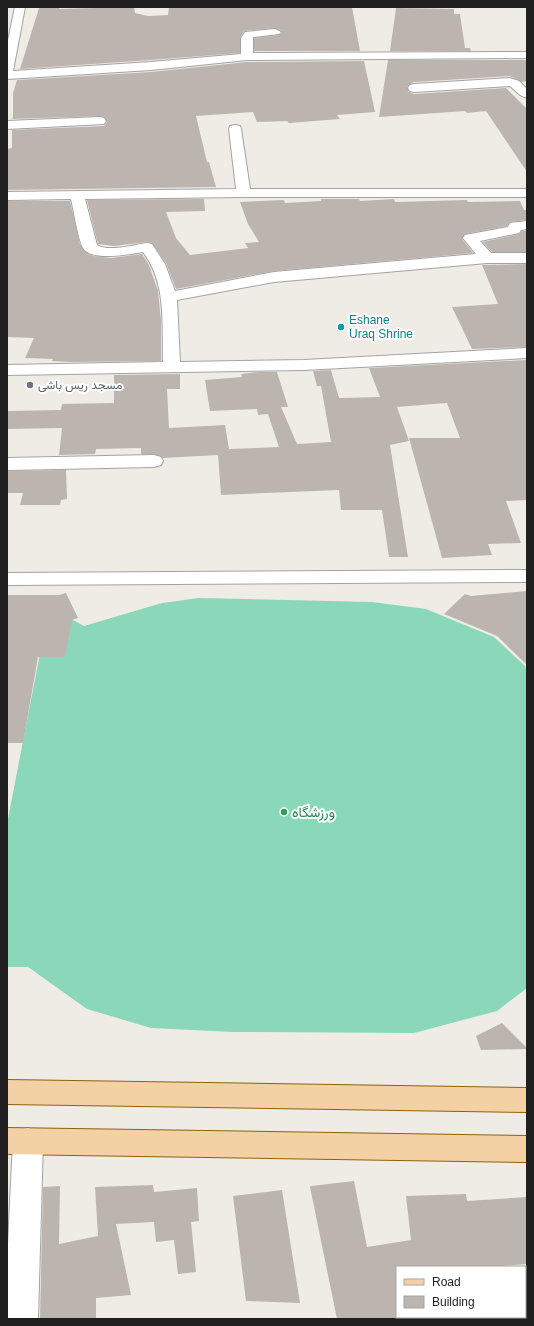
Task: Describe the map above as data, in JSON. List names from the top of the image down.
{
  "places": ["Eshane Uraq Shrine", "مسجد ریس باشی", "ورزشگاه"],
  "legend": ["Road", "Building"]
}
